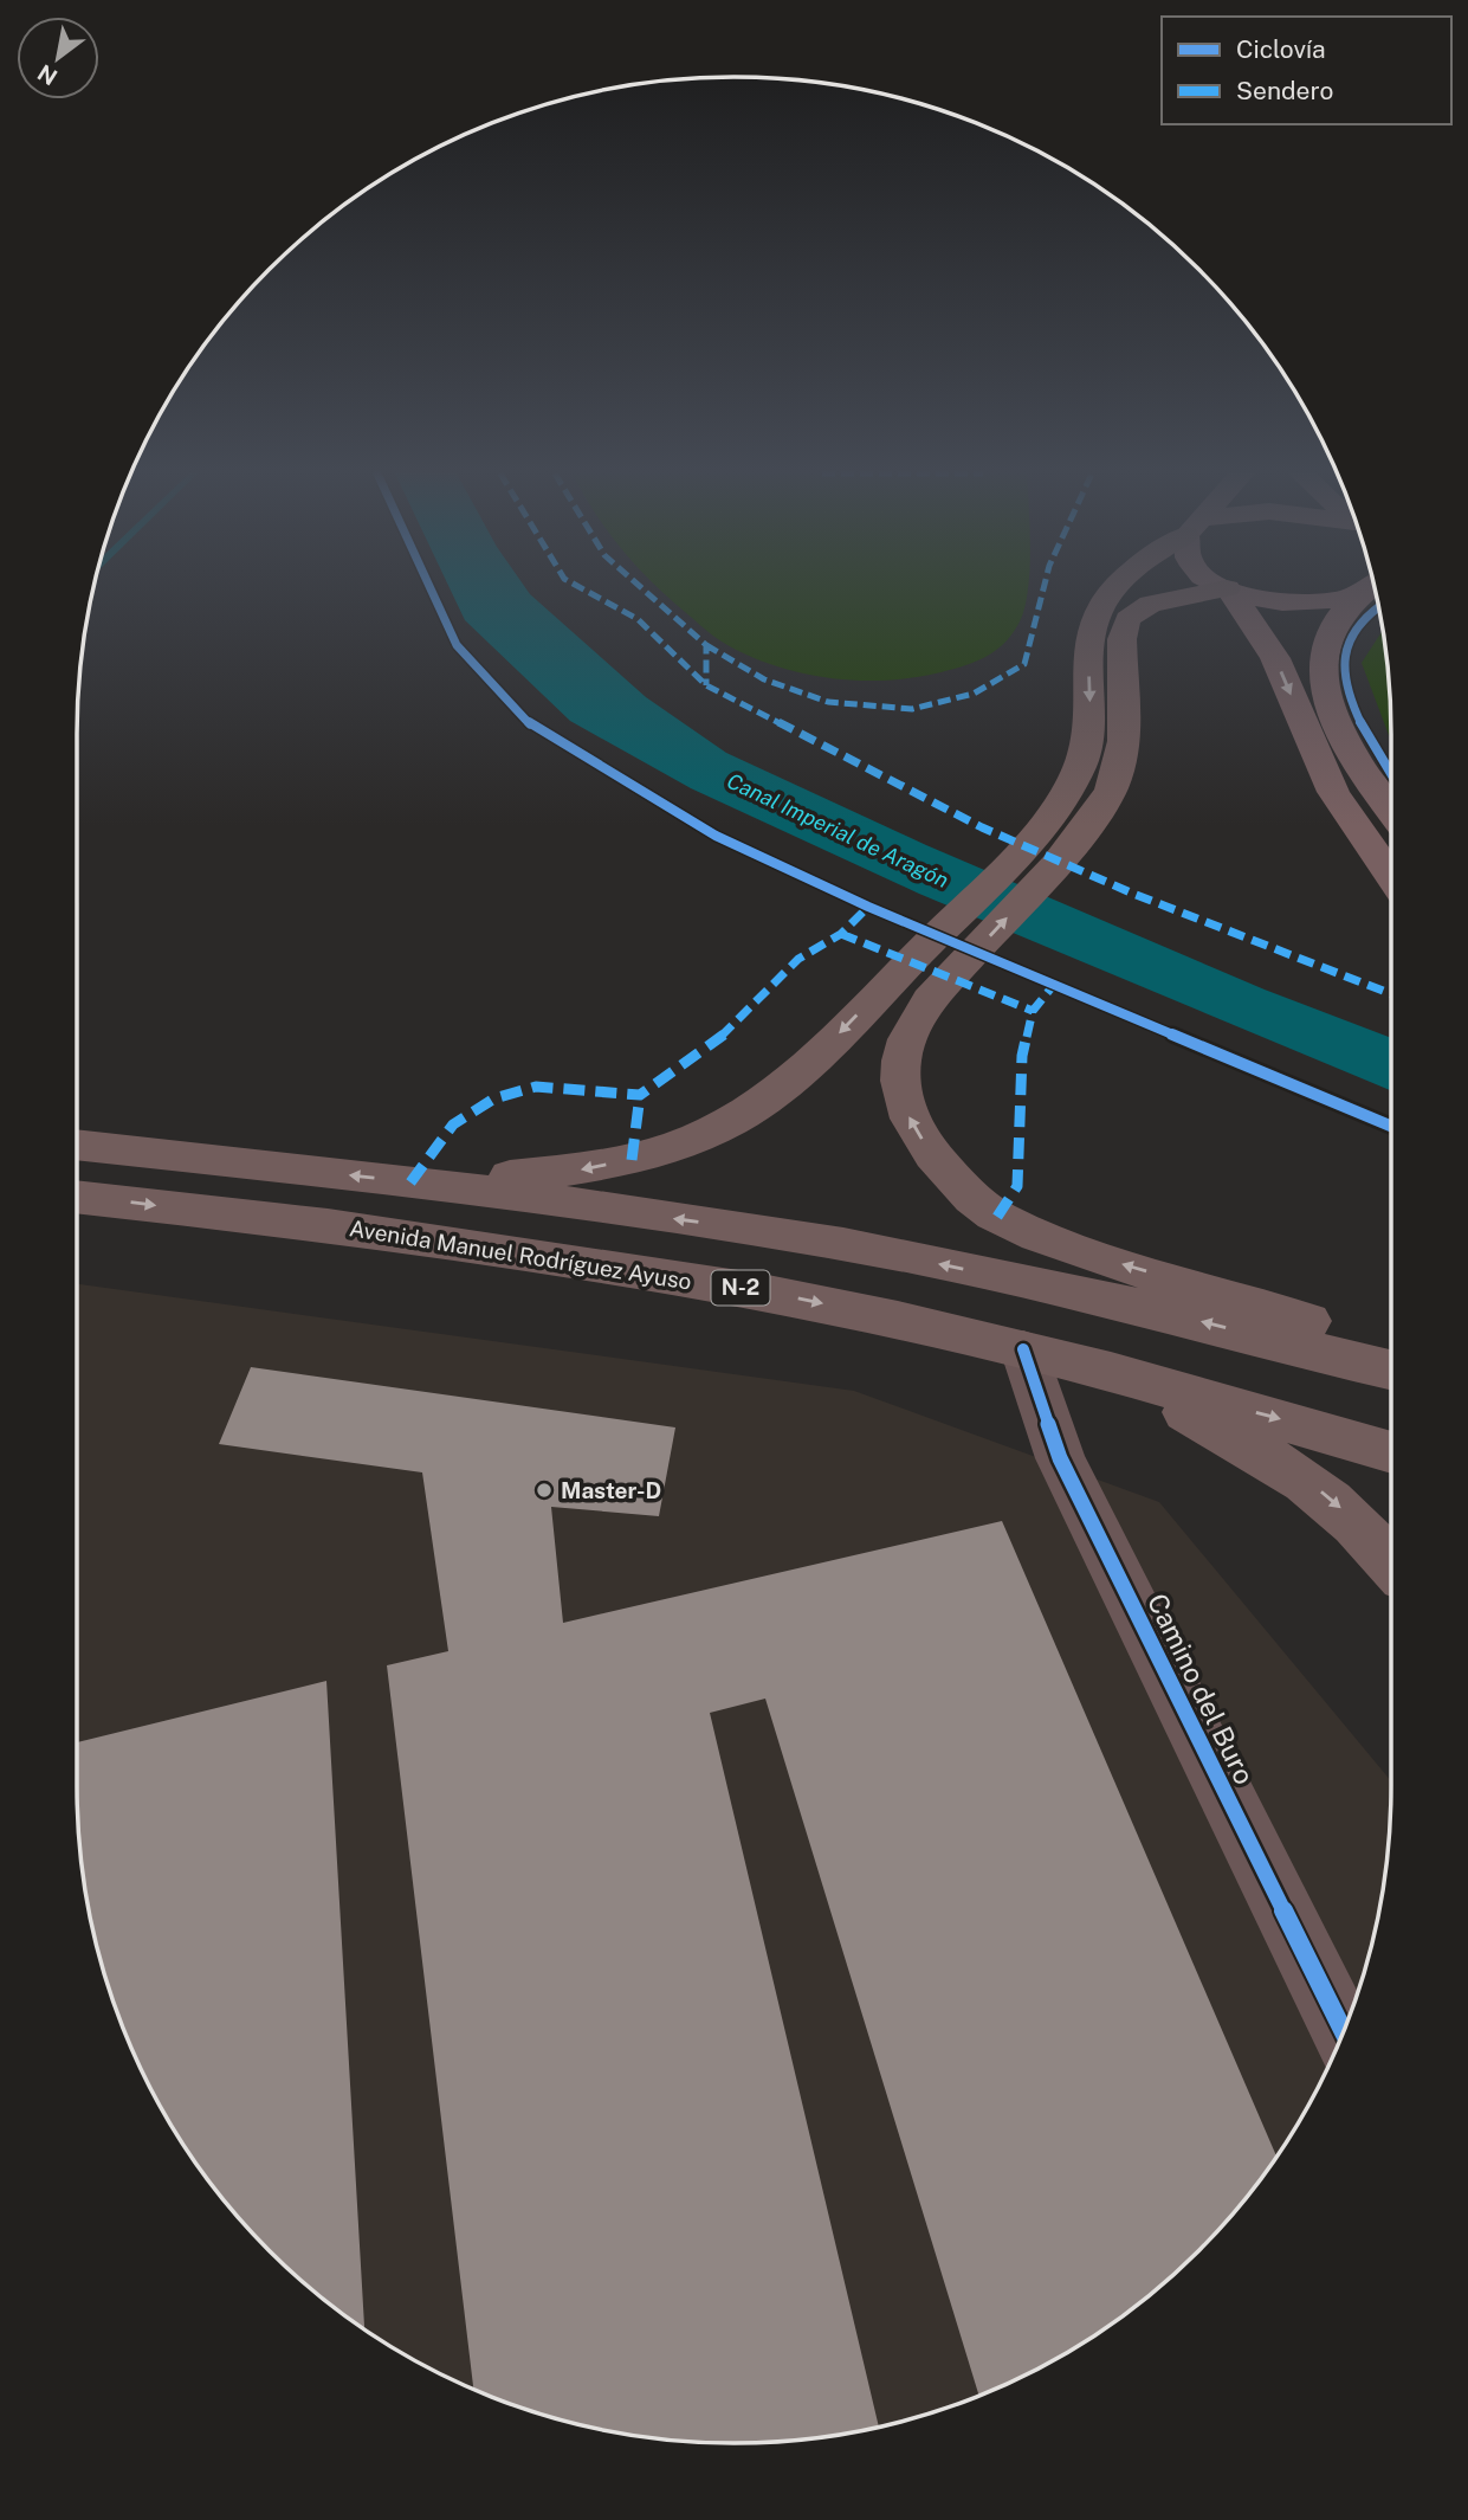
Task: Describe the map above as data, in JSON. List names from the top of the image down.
{
  "streets": {
    "highway": ["Avenida Manuel Rodríguez Ayuso", "N-2"],
    "street": ["Camino del Buro"]
  },
  "crossings": [
    ["Avenida Manuel Rodríguez Ayuso", "Camino del Buro"]
  ],
  "water": ["Canal Imperial de Aragón"],
  "places": ["Master-D"],
  "legend": ["Ciclovía", "Sendero"],
  "north": "bottom left"
}
